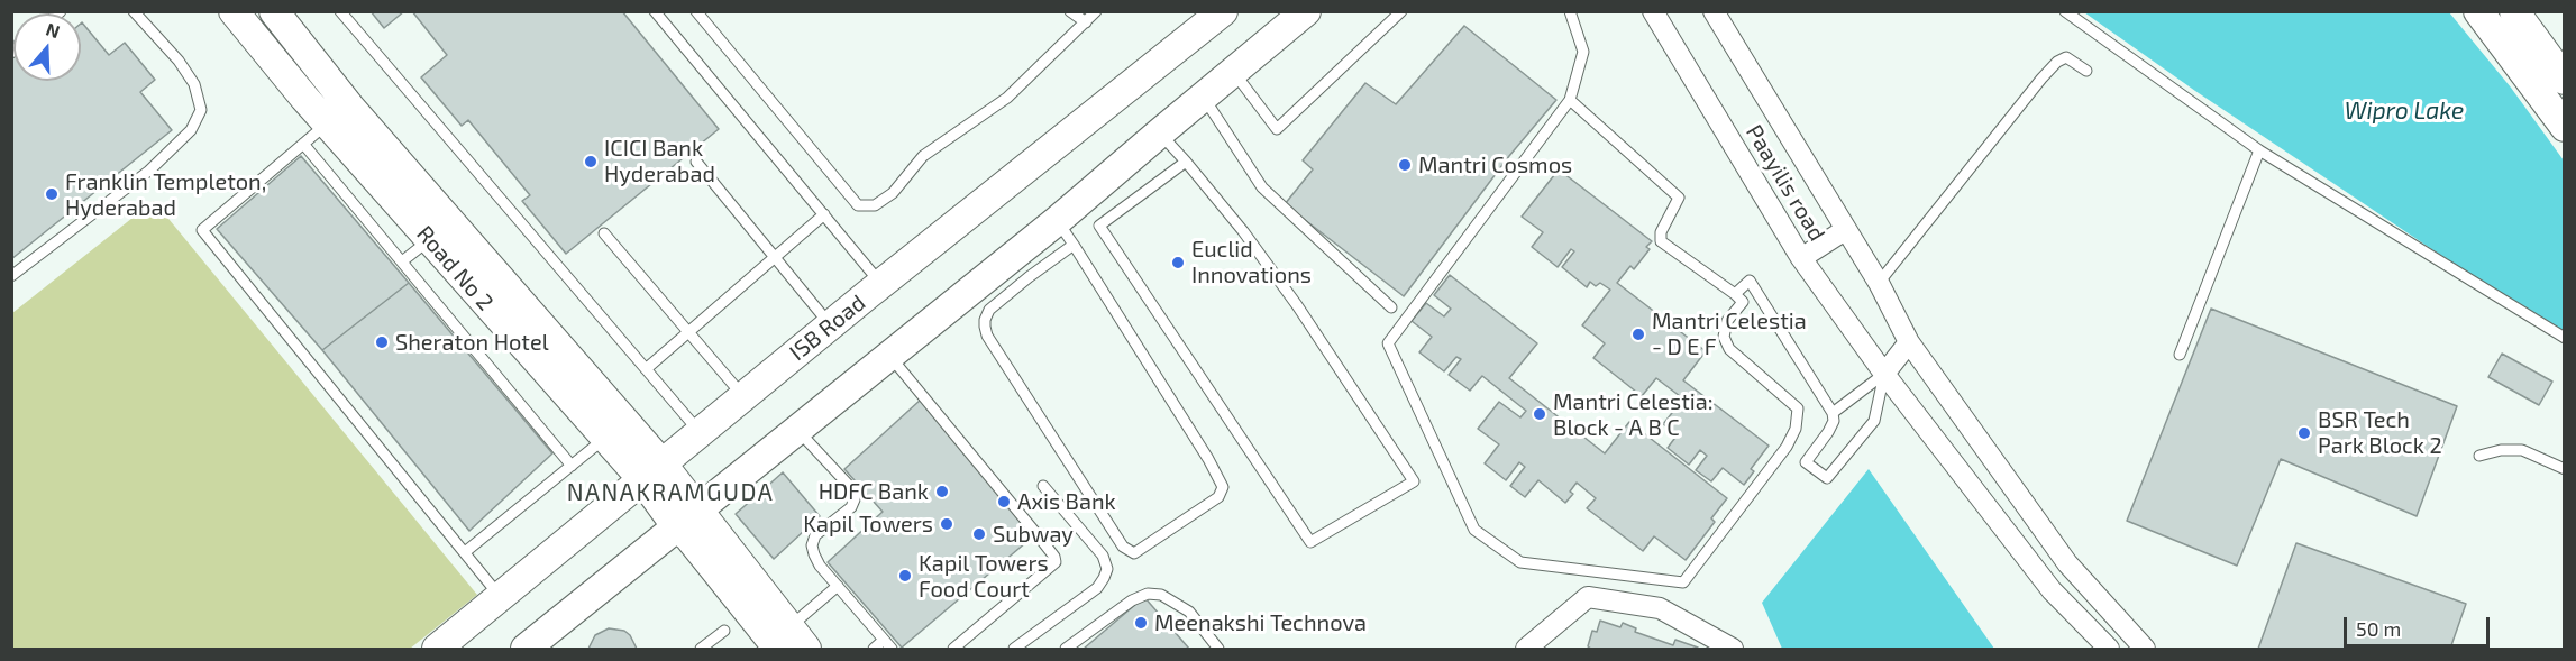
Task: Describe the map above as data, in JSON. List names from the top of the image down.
{
  "streets": {
    "main road": ["Road No 2", "ISB Road"],
    "street": ["Paayilis road"]
  },
  "crossings": [
    ["Road No 2", "ISB Road"]
  ],
  "districts": ["NANAKRAMGUDA"],
  "water": ["Wipro Lake"],
  "places": [
    "ICICI Bank Hyderabad",
    "Mantri Cosmos",
    "Franklin Templeton, Hyderabad",
    "Euclid Innovations",
    "Mantri Celestia - D E F",
    "Sheraton Hotel",
    "Mantri Celestia: Block - A B C",
    "BSR Tech Park Block 2",
    "HDFC Bank",
    "Axis Bank",
    "Kapil Towers",
    "Subway",
    "Kapil Towers Food Court",
    "Meenakshi Technova"
  ],
  "scale_bar": "50 m",
  "north": "top"
}
